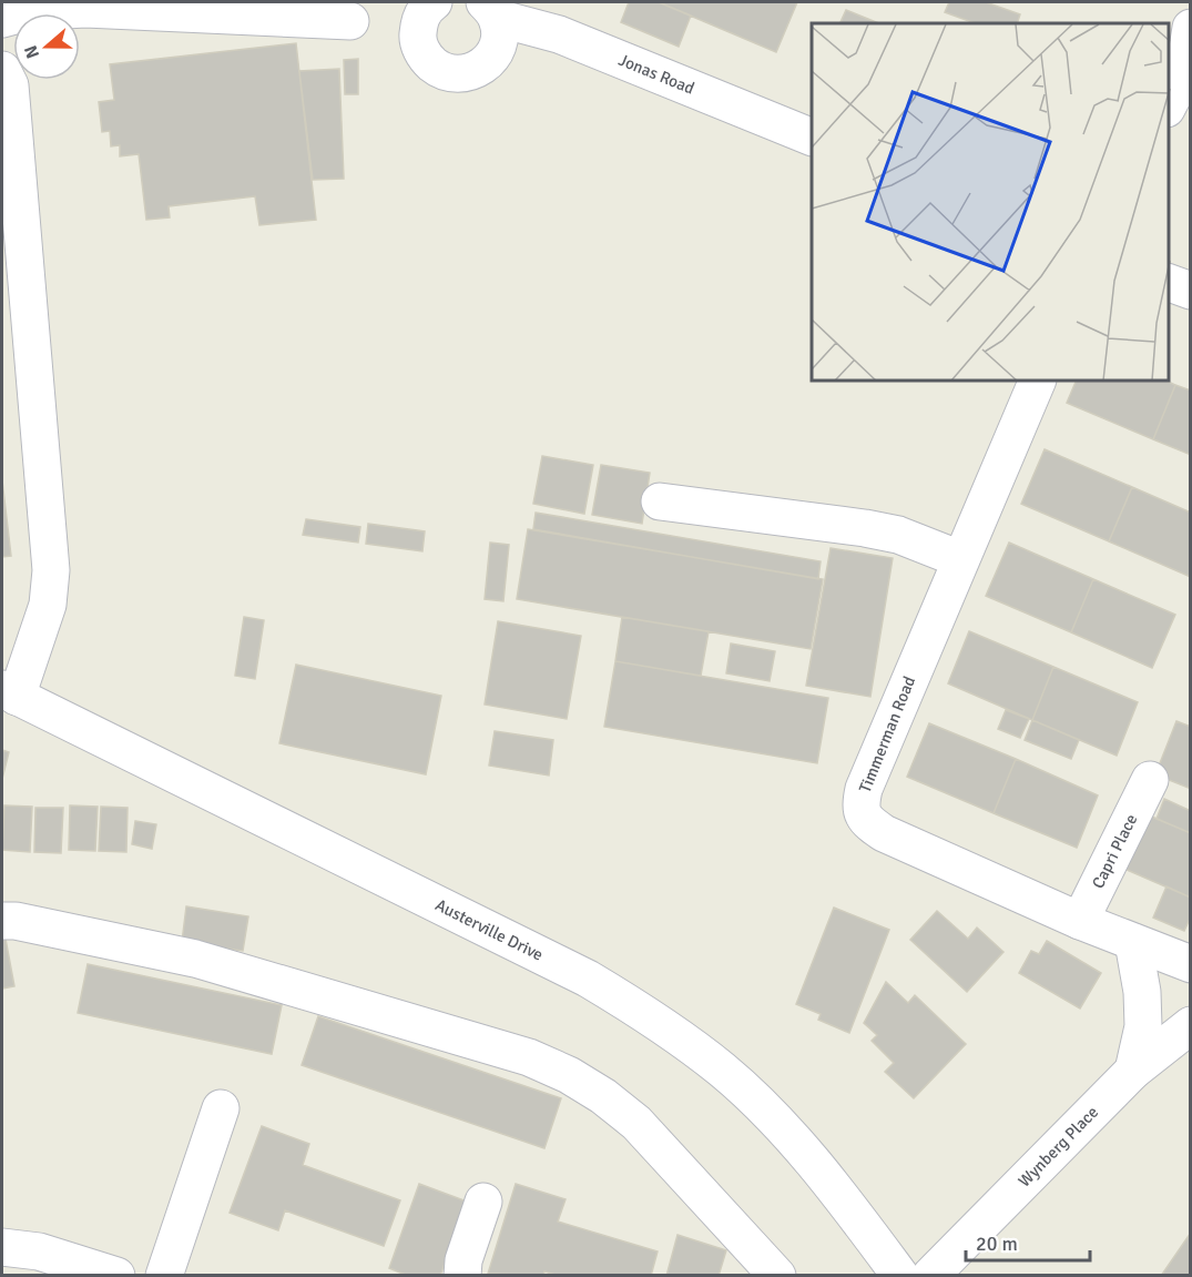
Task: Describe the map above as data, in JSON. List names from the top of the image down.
{
  "streets": {
    "street": [
      "Jonas Road",
      "Timmerman Road",
      "Capri Place",
      "Austerville Drive",
      "Wynberg Place"
    ]
  },
  "crossings": [
    ["Timmerman Road", "Capri Place"]
  ],
  "scale_bar": "20 m",
  "north": "left"
}
